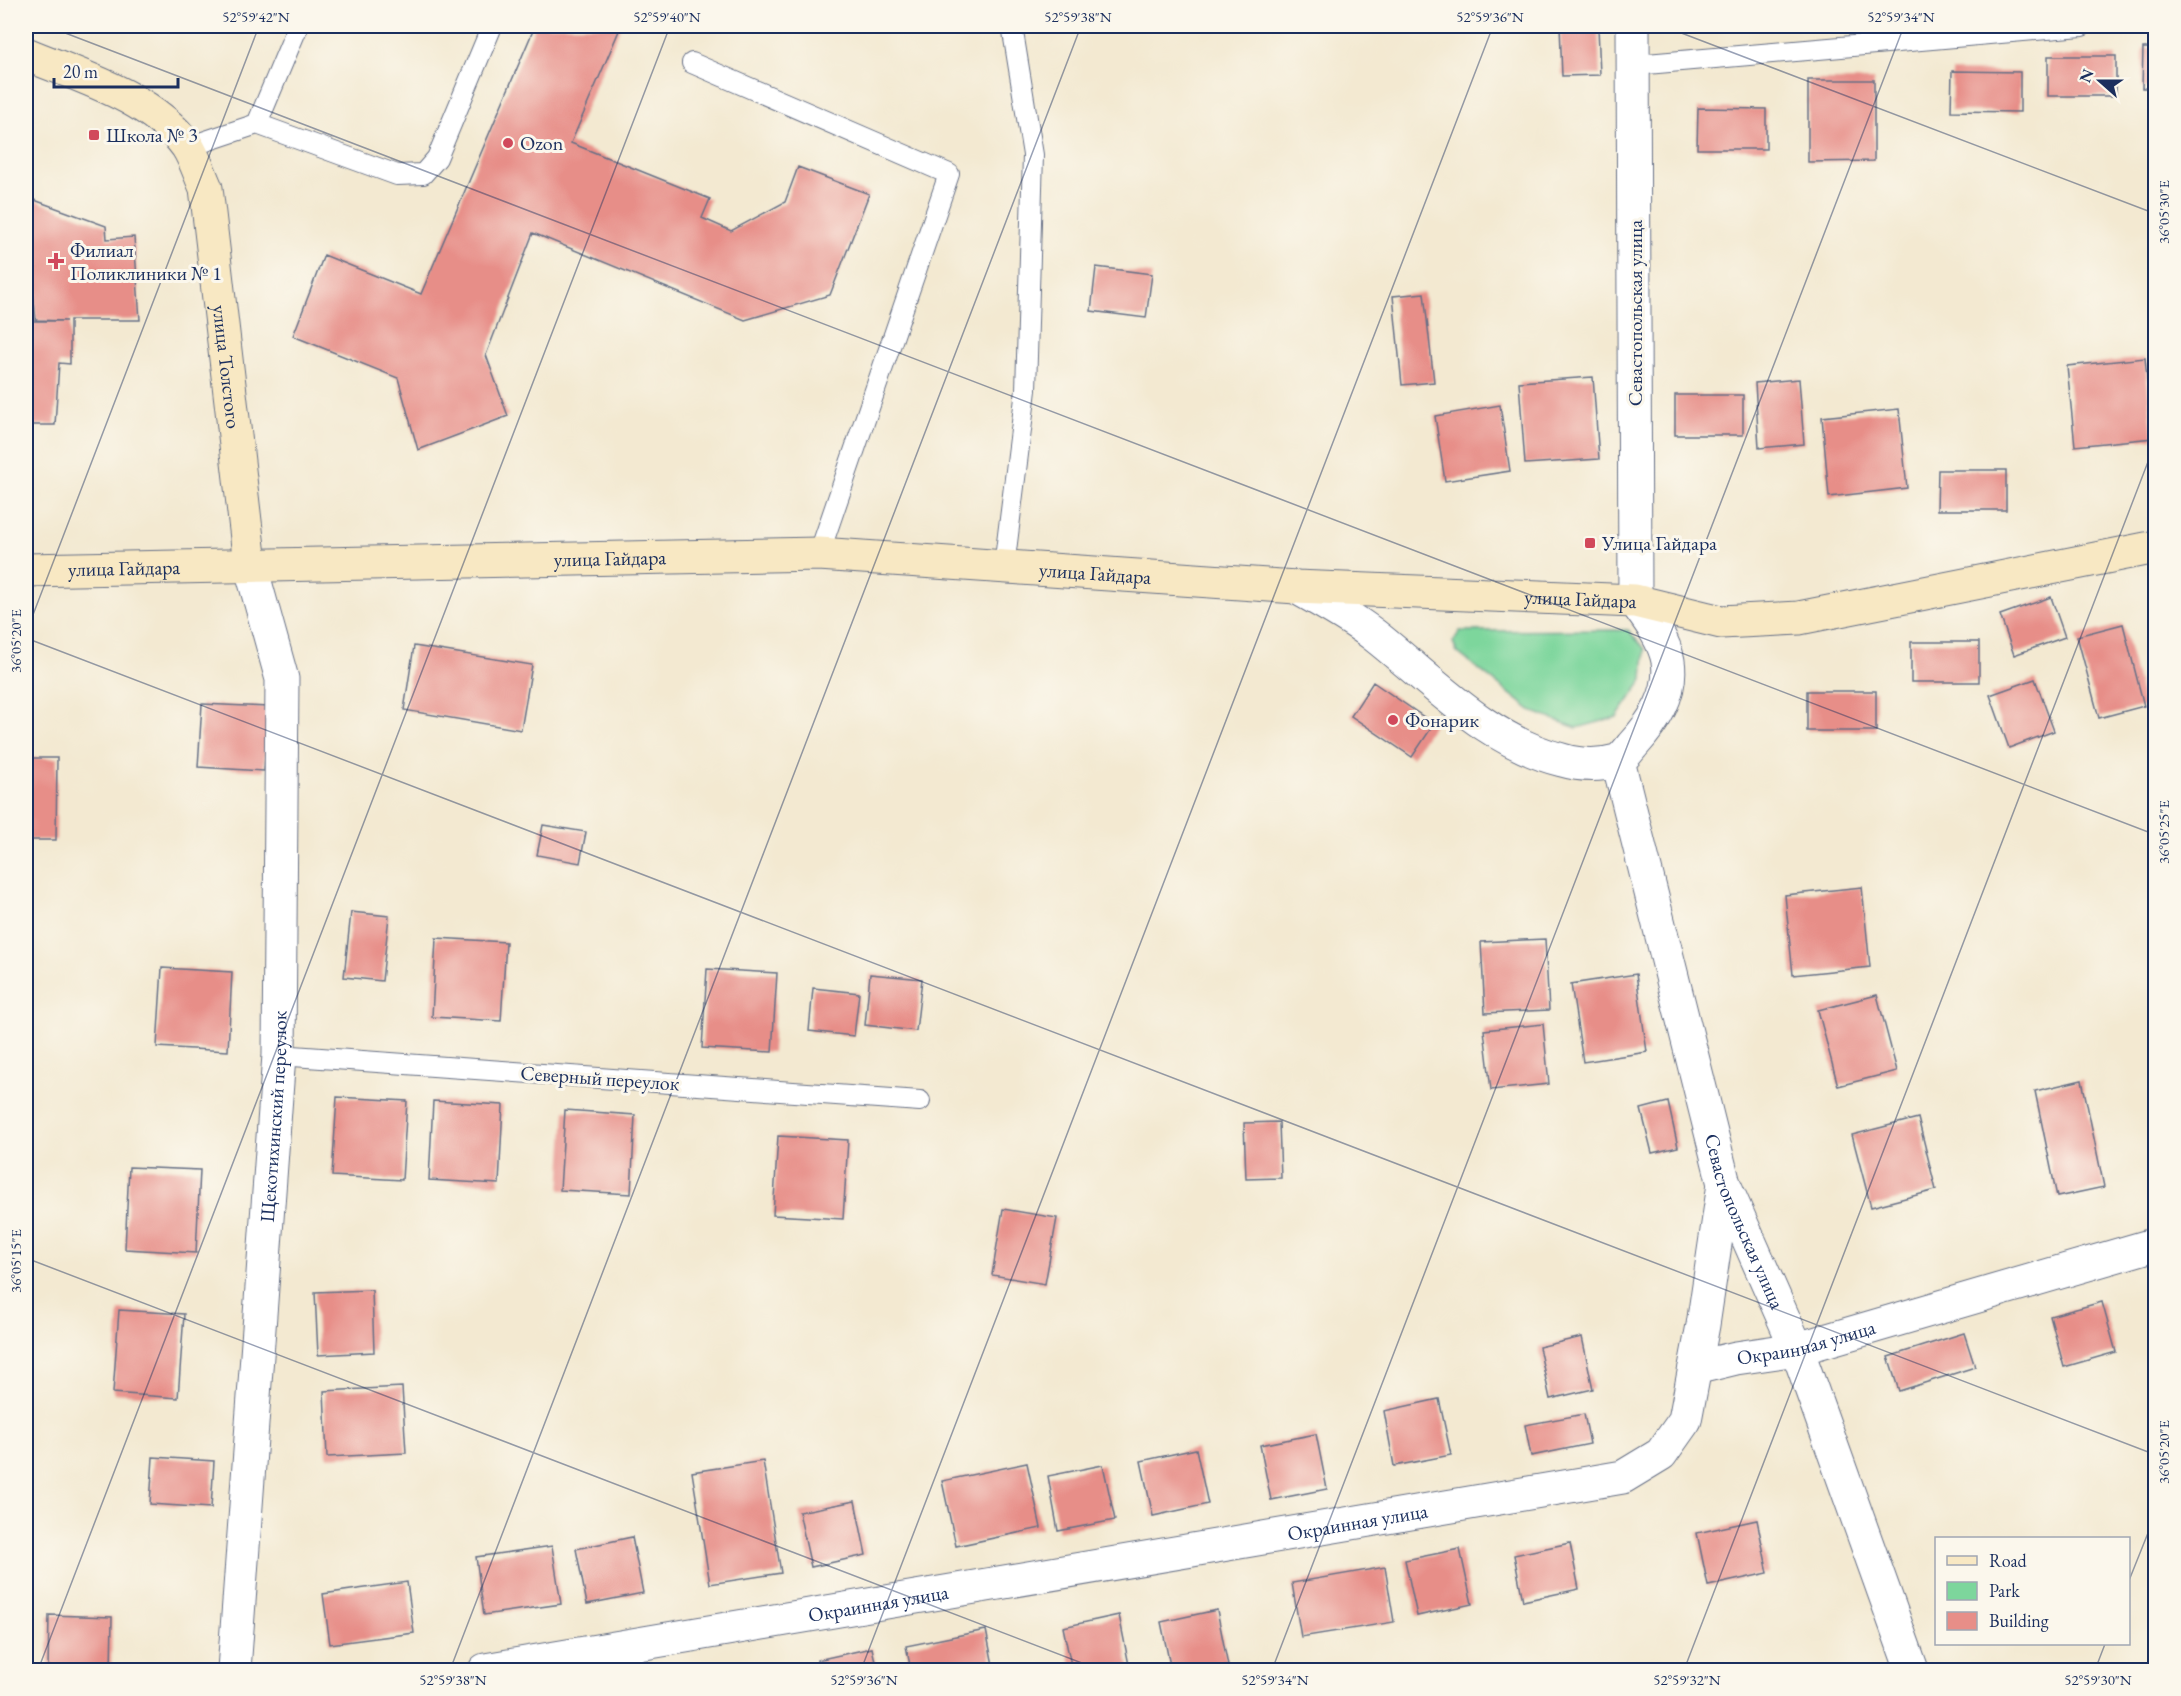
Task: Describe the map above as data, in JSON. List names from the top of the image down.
{
  "streets": {
    "street": [
      "Севастопольская улица",
      "улица Толстого",
      "улица Гайдара",
      "Щекотихинский переулок",
      "Окраинная улица"
    ],
    "lane": ["Северный переулок"]
  },
  "crossings": [
    ["Севастопольская улица", "улица Гайдара"],
    ["Севастопольская улица", "Окраинная улица"],
    ["улица Толстого", "улица Гайдара"],
    ["улица Толстого", "Щекотихинский переулок"],
    ["улица Гайдара", "Щекотихинский переулок"],
    ["Северный переулок", "Щекотихинский переулок"]
  ],
  "places": {
    "transit": ["Школа № 3", "Улица Гайдара"],
    "other": ["Ozon", "Фонарик"],
    "health": ["Филиал Поликлиники № 1"]
  },
  "legend": ["Road", "Park", "Building"],
  "scale_bar": "20 m",
  "north": "left",
  "coordinates": [
    "52°59'42\"N",
    "52°59'40\"N",
    "52°59'38\"N",
    "52°59'36\"N",
    "52°59'34\"N",
    "36°05'30\"E",
    "36°05'20\"E",
    "36°05'25\"E",
    "36°05'15\"E",
    "52°59'32\"N",
    "52°59'30\"N"
  ]
}
